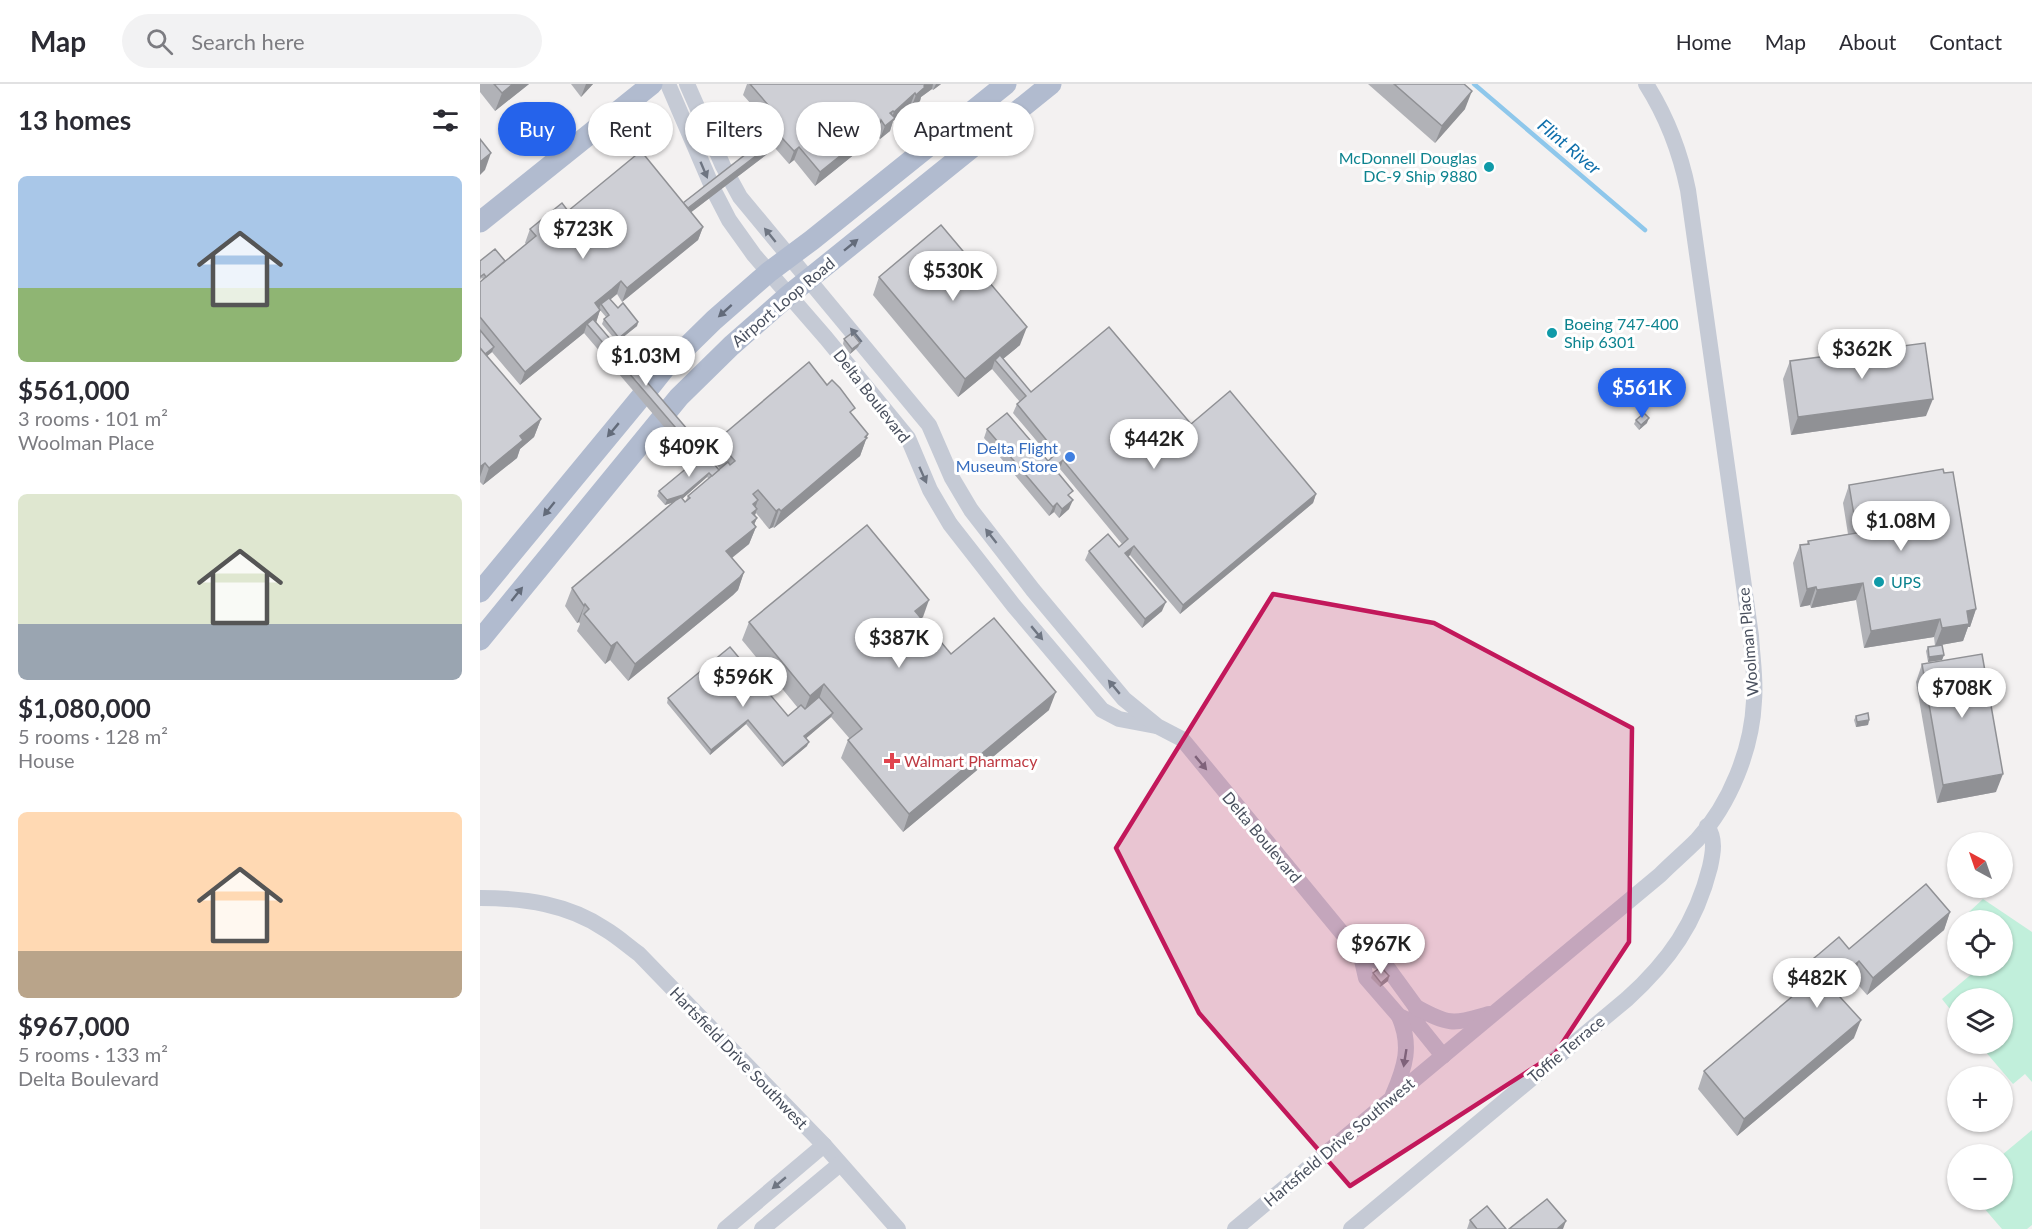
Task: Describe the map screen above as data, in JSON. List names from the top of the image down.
{
  "streets": {
    "main road": ["Airport Loop Road"],
    "street": [
      "Delta Boulevard",
      "Woolman Place",
      "Toffie Terrace",
      "Hartsfield Drive Southwest"
    ]
  },
  "crossings": [
    ["Airport Loop Road", "Delta Boulevard"],
    ["Delta Boulevard", "Woolman Place"],
    ["Delta Boulevard", "Hartsfield Drive Southwest"],
    ["Woolman Place", "Toffie Terrace"],
    ["Woolman Place", "Hartsfield Drive Southwest"]
  ],
  "water": ["Flint River"],
  "places": {
    "other": [
      "McDonnell Douglas DC-9 Ship 9880",
      "Boeing 747-400 Ship 6301",
      "Delta Flight Museum Store",
      "UPS"
    ],
    "health": ["Walmart Pharmacy"]
  },
  "north": "top left",
  "page": {
    "header": "Map",
    "search": "Search here",
    "nav": [
      "Home",
      "Map",
      "About",
      "Contact"
    ],
    "heading": "13 homes",
    "chip": [
      "Buy",
      "Rent",
      "Filters",
      "New",
      "Apartment"
    ],
    "list": [
      {
        "name": "$561,000",
        "note": "3 rooms · 101 m² · Woolman Place"
      },
      {
        "name": "$1,080,000",
        "note": "5 rooms · 128 m² · House"
      },
      {
        "name": "$967,000",
        "note": "5 rooms · 133 m² · Delta Boulevard"
      }
    ],
    "price": [
      "$723K",
      "$530K",
      "$362K",
      "$1.03M",
      "$561K",
      "$442K",
      "$409K",
      "$1.08M",
      "$387K",
      "$596K",
      "$708K",
      "$967K",
      "$482K"
    ],
    "map_buttons": ["+", "−"]
  }
}
